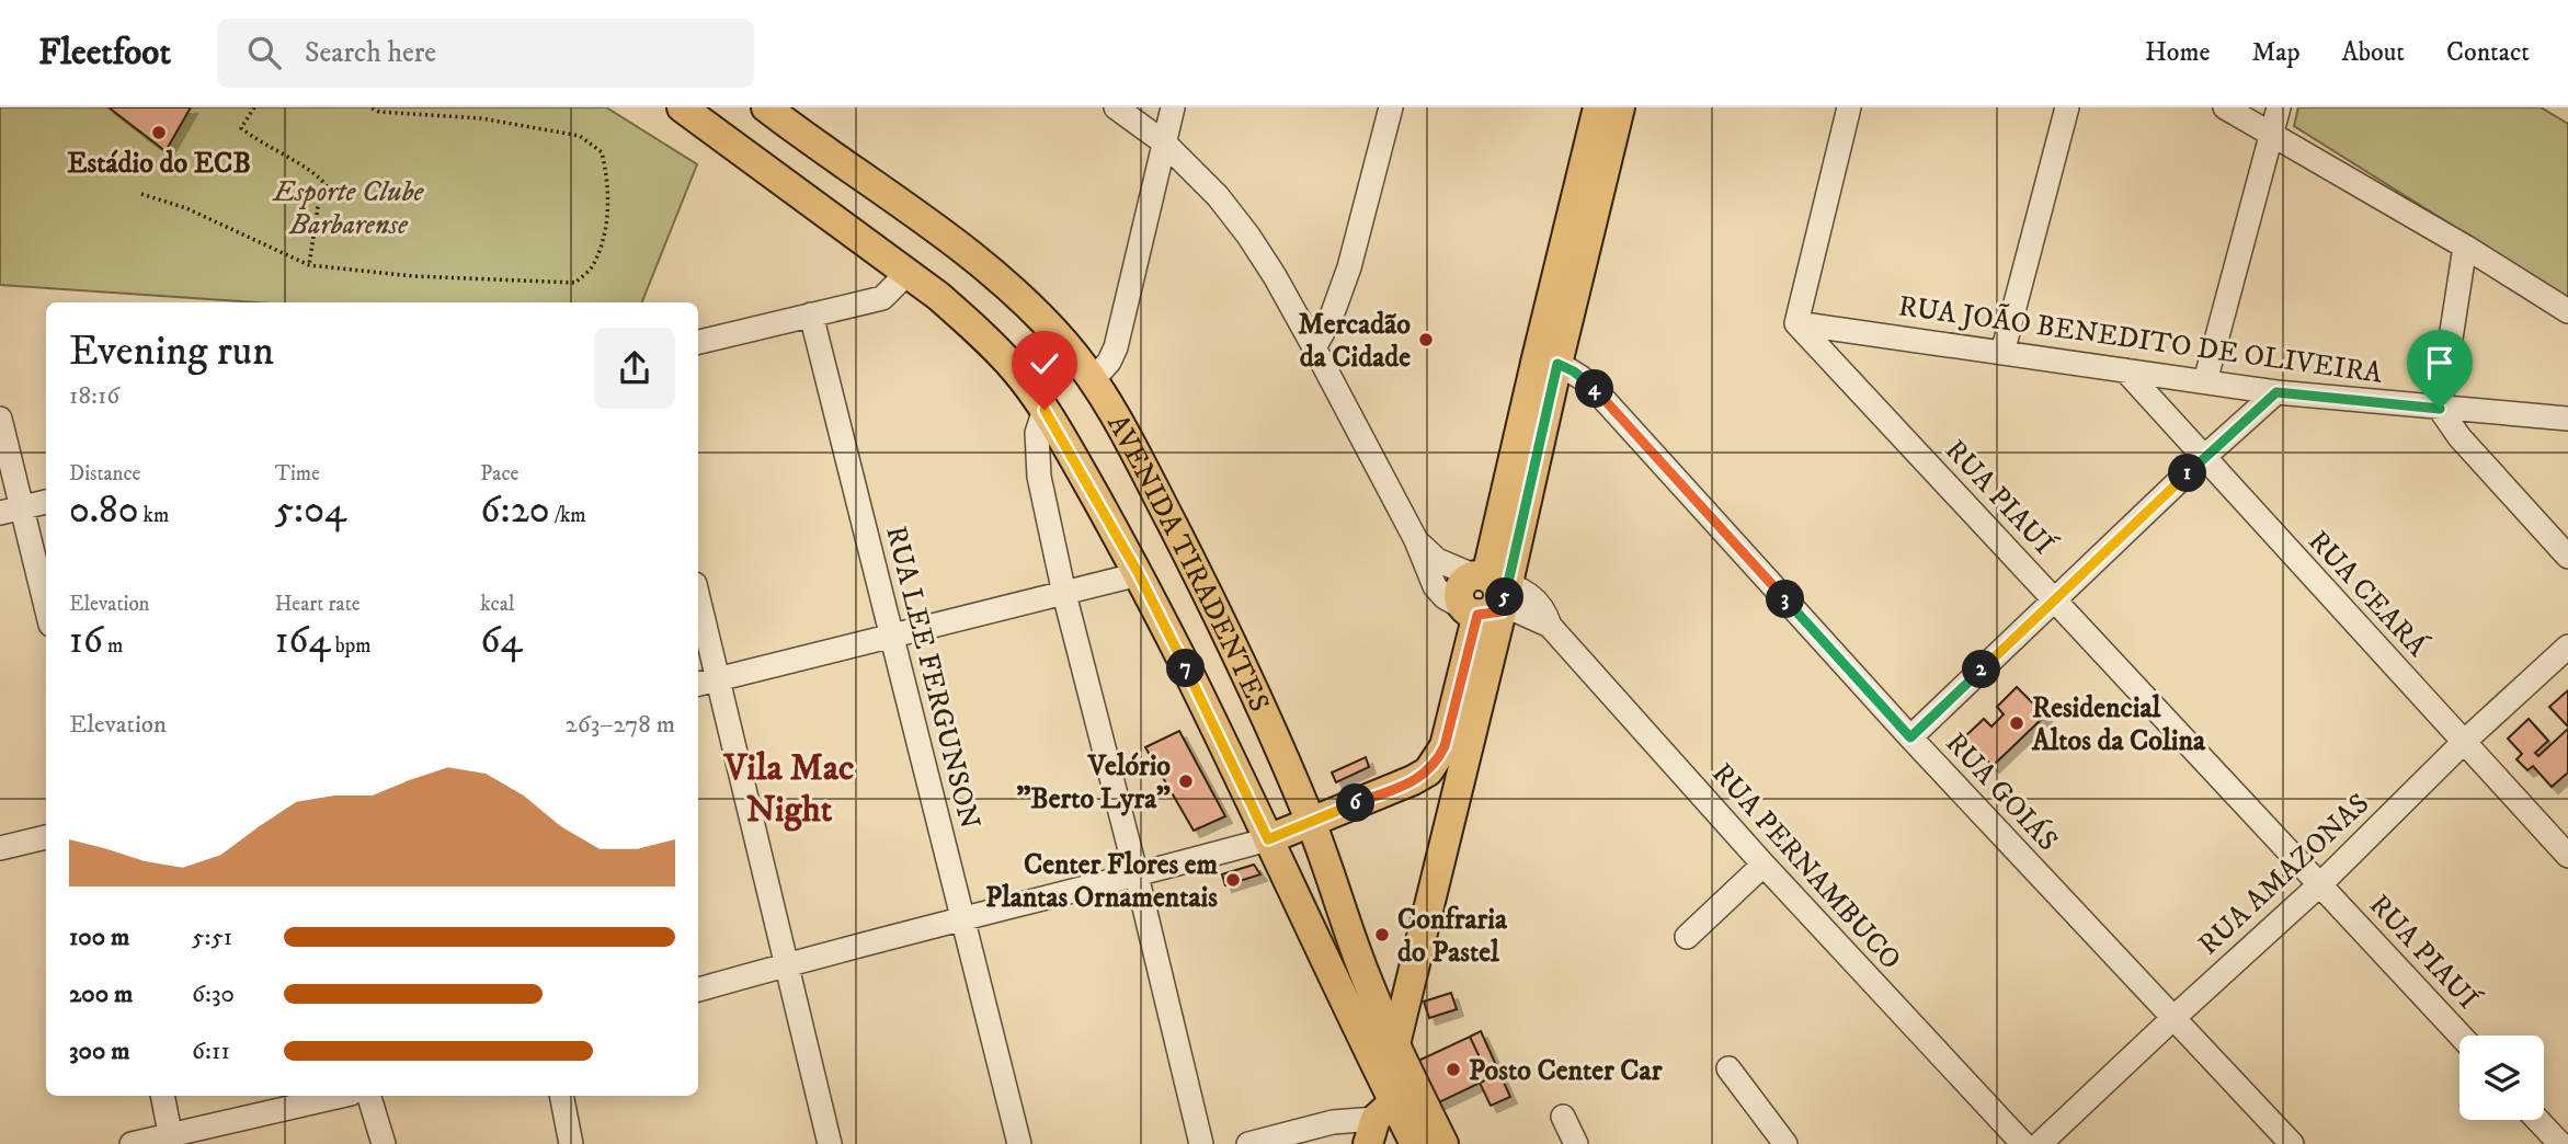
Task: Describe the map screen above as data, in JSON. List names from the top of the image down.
{
  "streets": {
    "main road": ["AVENIDA TIRADENTES"],
    "street": [
      "RUA JOÃO BENEDITO DE OLIVEIRA",
      "RUA PIAUÍ",
      "RUA CEARÁ",
      "RUA LEE FERGUNSON",
      "RUA GOIÁS",
      "RUA PERNAMBUCO",
      "RUA AMAZONAS"
    ]
  },
  "crossings": [
    ["RUA JOÃO BENEDITO DE OLIVEIRA", "RUA PIAUÍ"],
    ["RUA JOÃO BENEDITO DE OLIVEIRA", "RUA CEARÁ"],
    ["RUA PIAUÍ", "RUA AMAZONAS"],
    ["RUA CEARÁ", "RUA AMAZONAS"],
    ["RUA GOIÁS", "RUA AMAZONAS"]
  ],
  "districts": ["Vila Mac Night"],
  "parks": ["Esporte Clube Barbarense"],
  "places": [
    "Estádio do ECB",
    "Mercadão da Cidade",
    "Residencial Altos da Colina",
    "Velório \"Berto Lyra\"",
    "Center Flores em Plantas Ornamentais",
    "Confraria do Pastel",
    "Posto Center Car"
  ],
  "page": {
    "header": "Fleetfoot",
    "search": "Search here",
    "nav": [
      "Home",
      "Map",
      "About",
      "Contact"
    ],
    "heading": ["Evening run", "18:16"],
    "pins": [
      "4",
      "1",
      "5",
      "3",
      "7",
      "2",
      "6"
    ],
    "stats": [
      ["Distance", "0.80 km"],
      ["Time", "5:04"],
      ["Pace", "6:20 /km"],
      ["Elevation", "16 m"],
      ["Heart rate", "164 bpm"],
      ["kcal", "64"]
    ],
    "chart": ["Elevation", "263–278 m"],
    "list": [
      {
        "name": "100 m",
        "note": "5:51"
      },
      {
        "name": "200 m",
        "note": "6:30"
      },
      {
        "name": "300 m",
        "note": "6:11"
      }
    ]
  }
}
